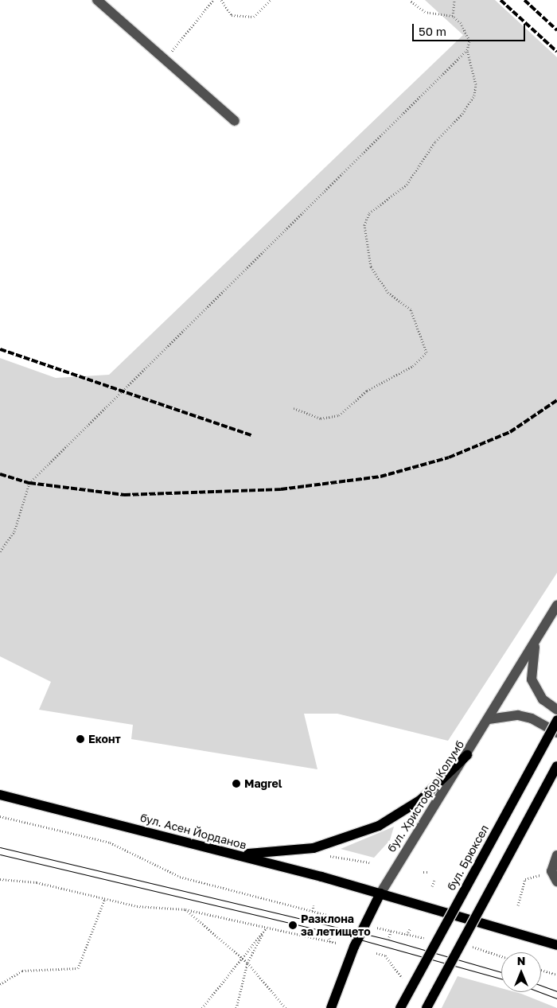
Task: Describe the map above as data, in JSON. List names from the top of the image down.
{
  "streets": {
    "main road": ["бул. Христофор Колумб", "бул. Асен Йорданов", "бул. Брюксел"]
  },
  "crossings": [
    ["бул. Христофор Колумб", "бул. Асен Йорданов"]
  ],
  "places": ["Еконт", "Magrel", "Разклона за летището"],
  "scale_bar": "50 m",
  "north": "top"
}
